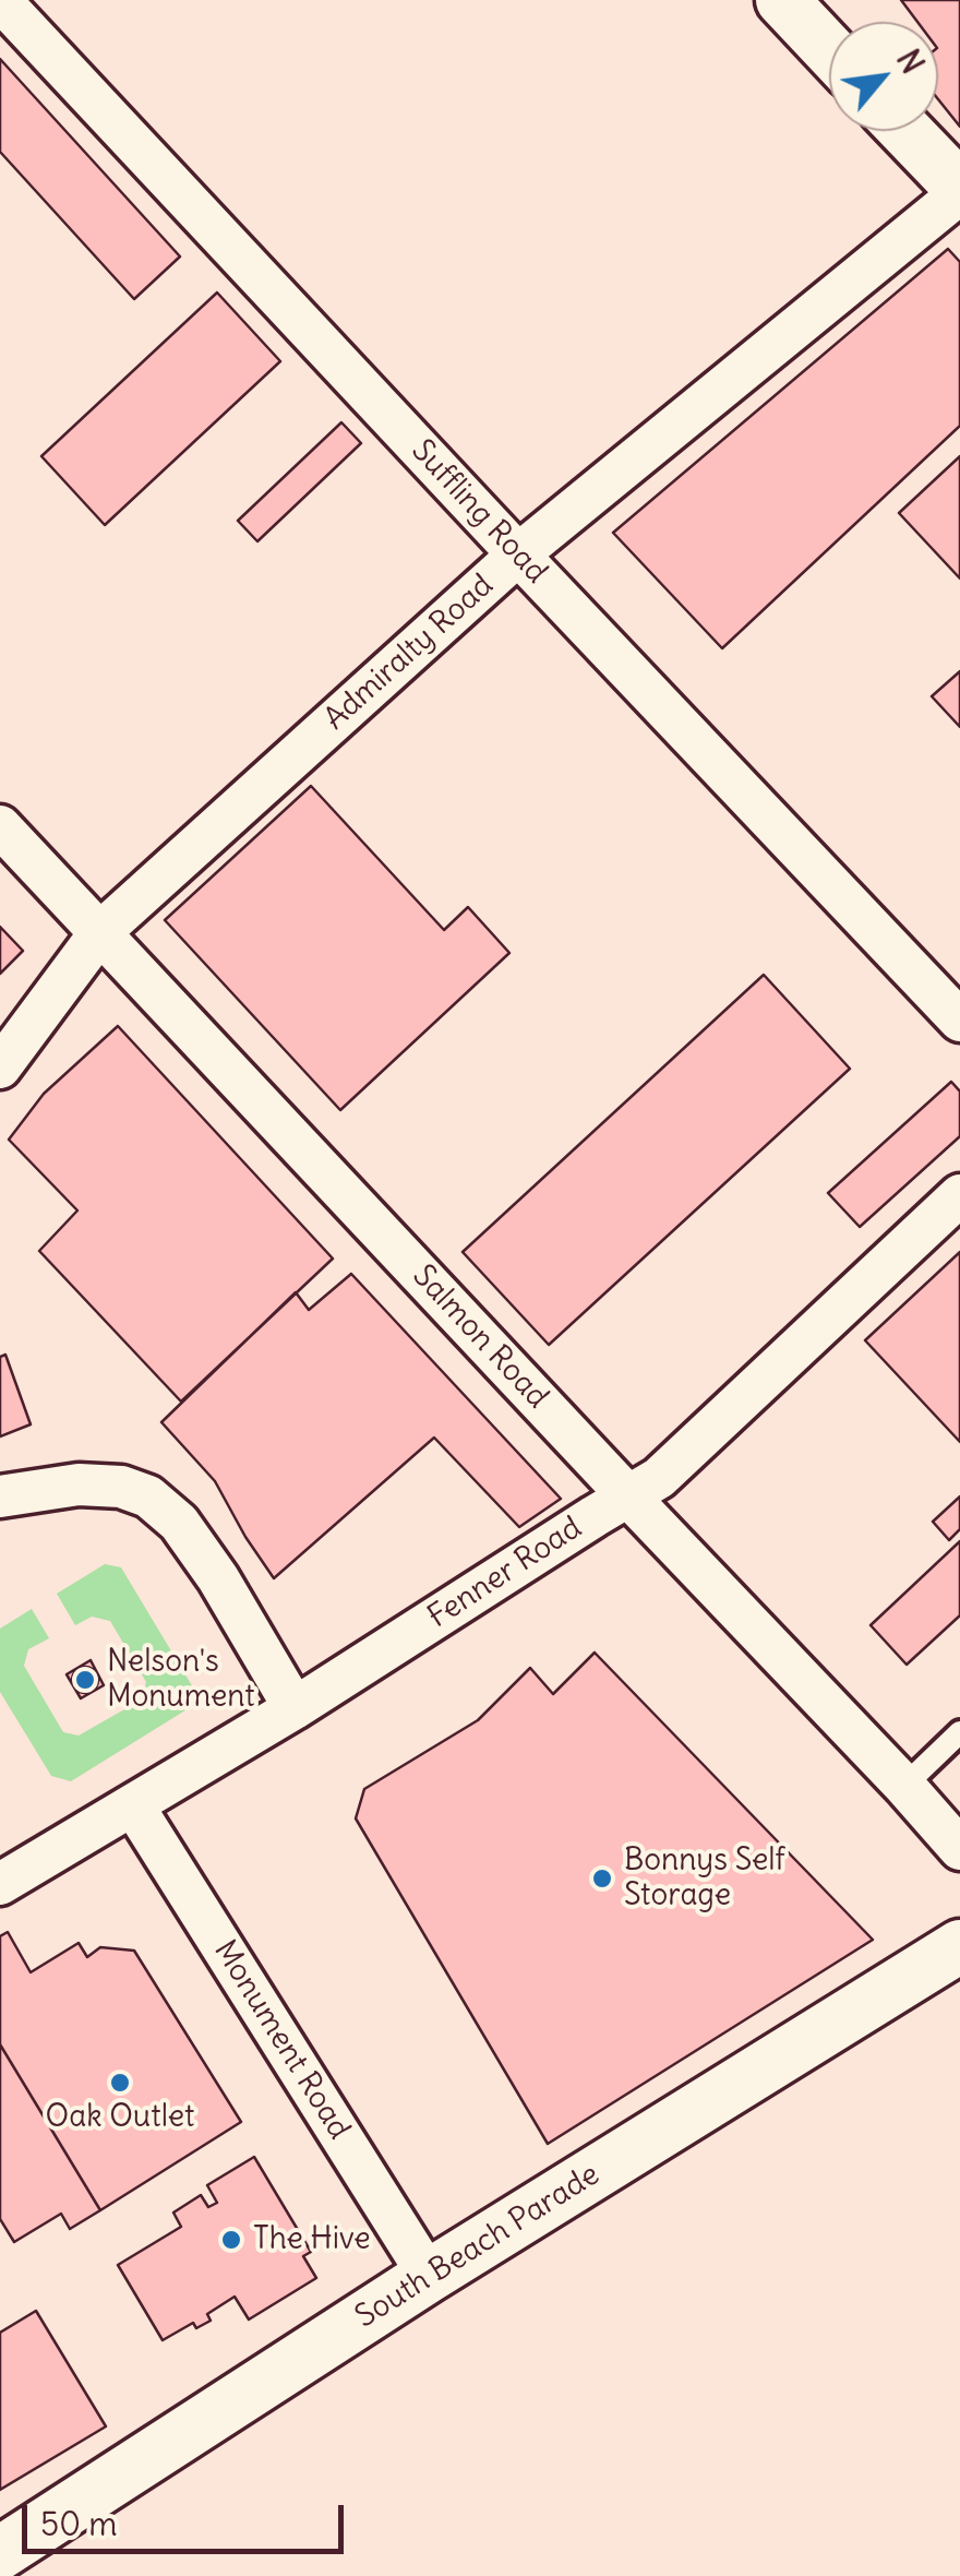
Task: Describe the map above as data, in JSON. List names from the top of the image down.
{
  "streets": {
    "street": [
      "Suffling Road",
      "Admiralty Road",
      "Salmon Road",
      "Fenner Road",
      "Monument Road",
      "South Beach Parade"
    ]
  },
  "crossings": [
    ["Suffling Road", "Admiralty Road"],
    ["Admiralty Road", "Salmon Road"],
    ["Salmon Road", "Fenner Road"],
    ["Fenner Road", "Monument Road"],
    ["Monument Road", "South Beach Parade"]
  ],
  "places": [
    "Nelson's Monument",
    "Bonnys Self Storage",
    "Oak Outlet",
    "The Hive"
  ],
  "scale_bar": "50 m",
  "north": "top right"
}
